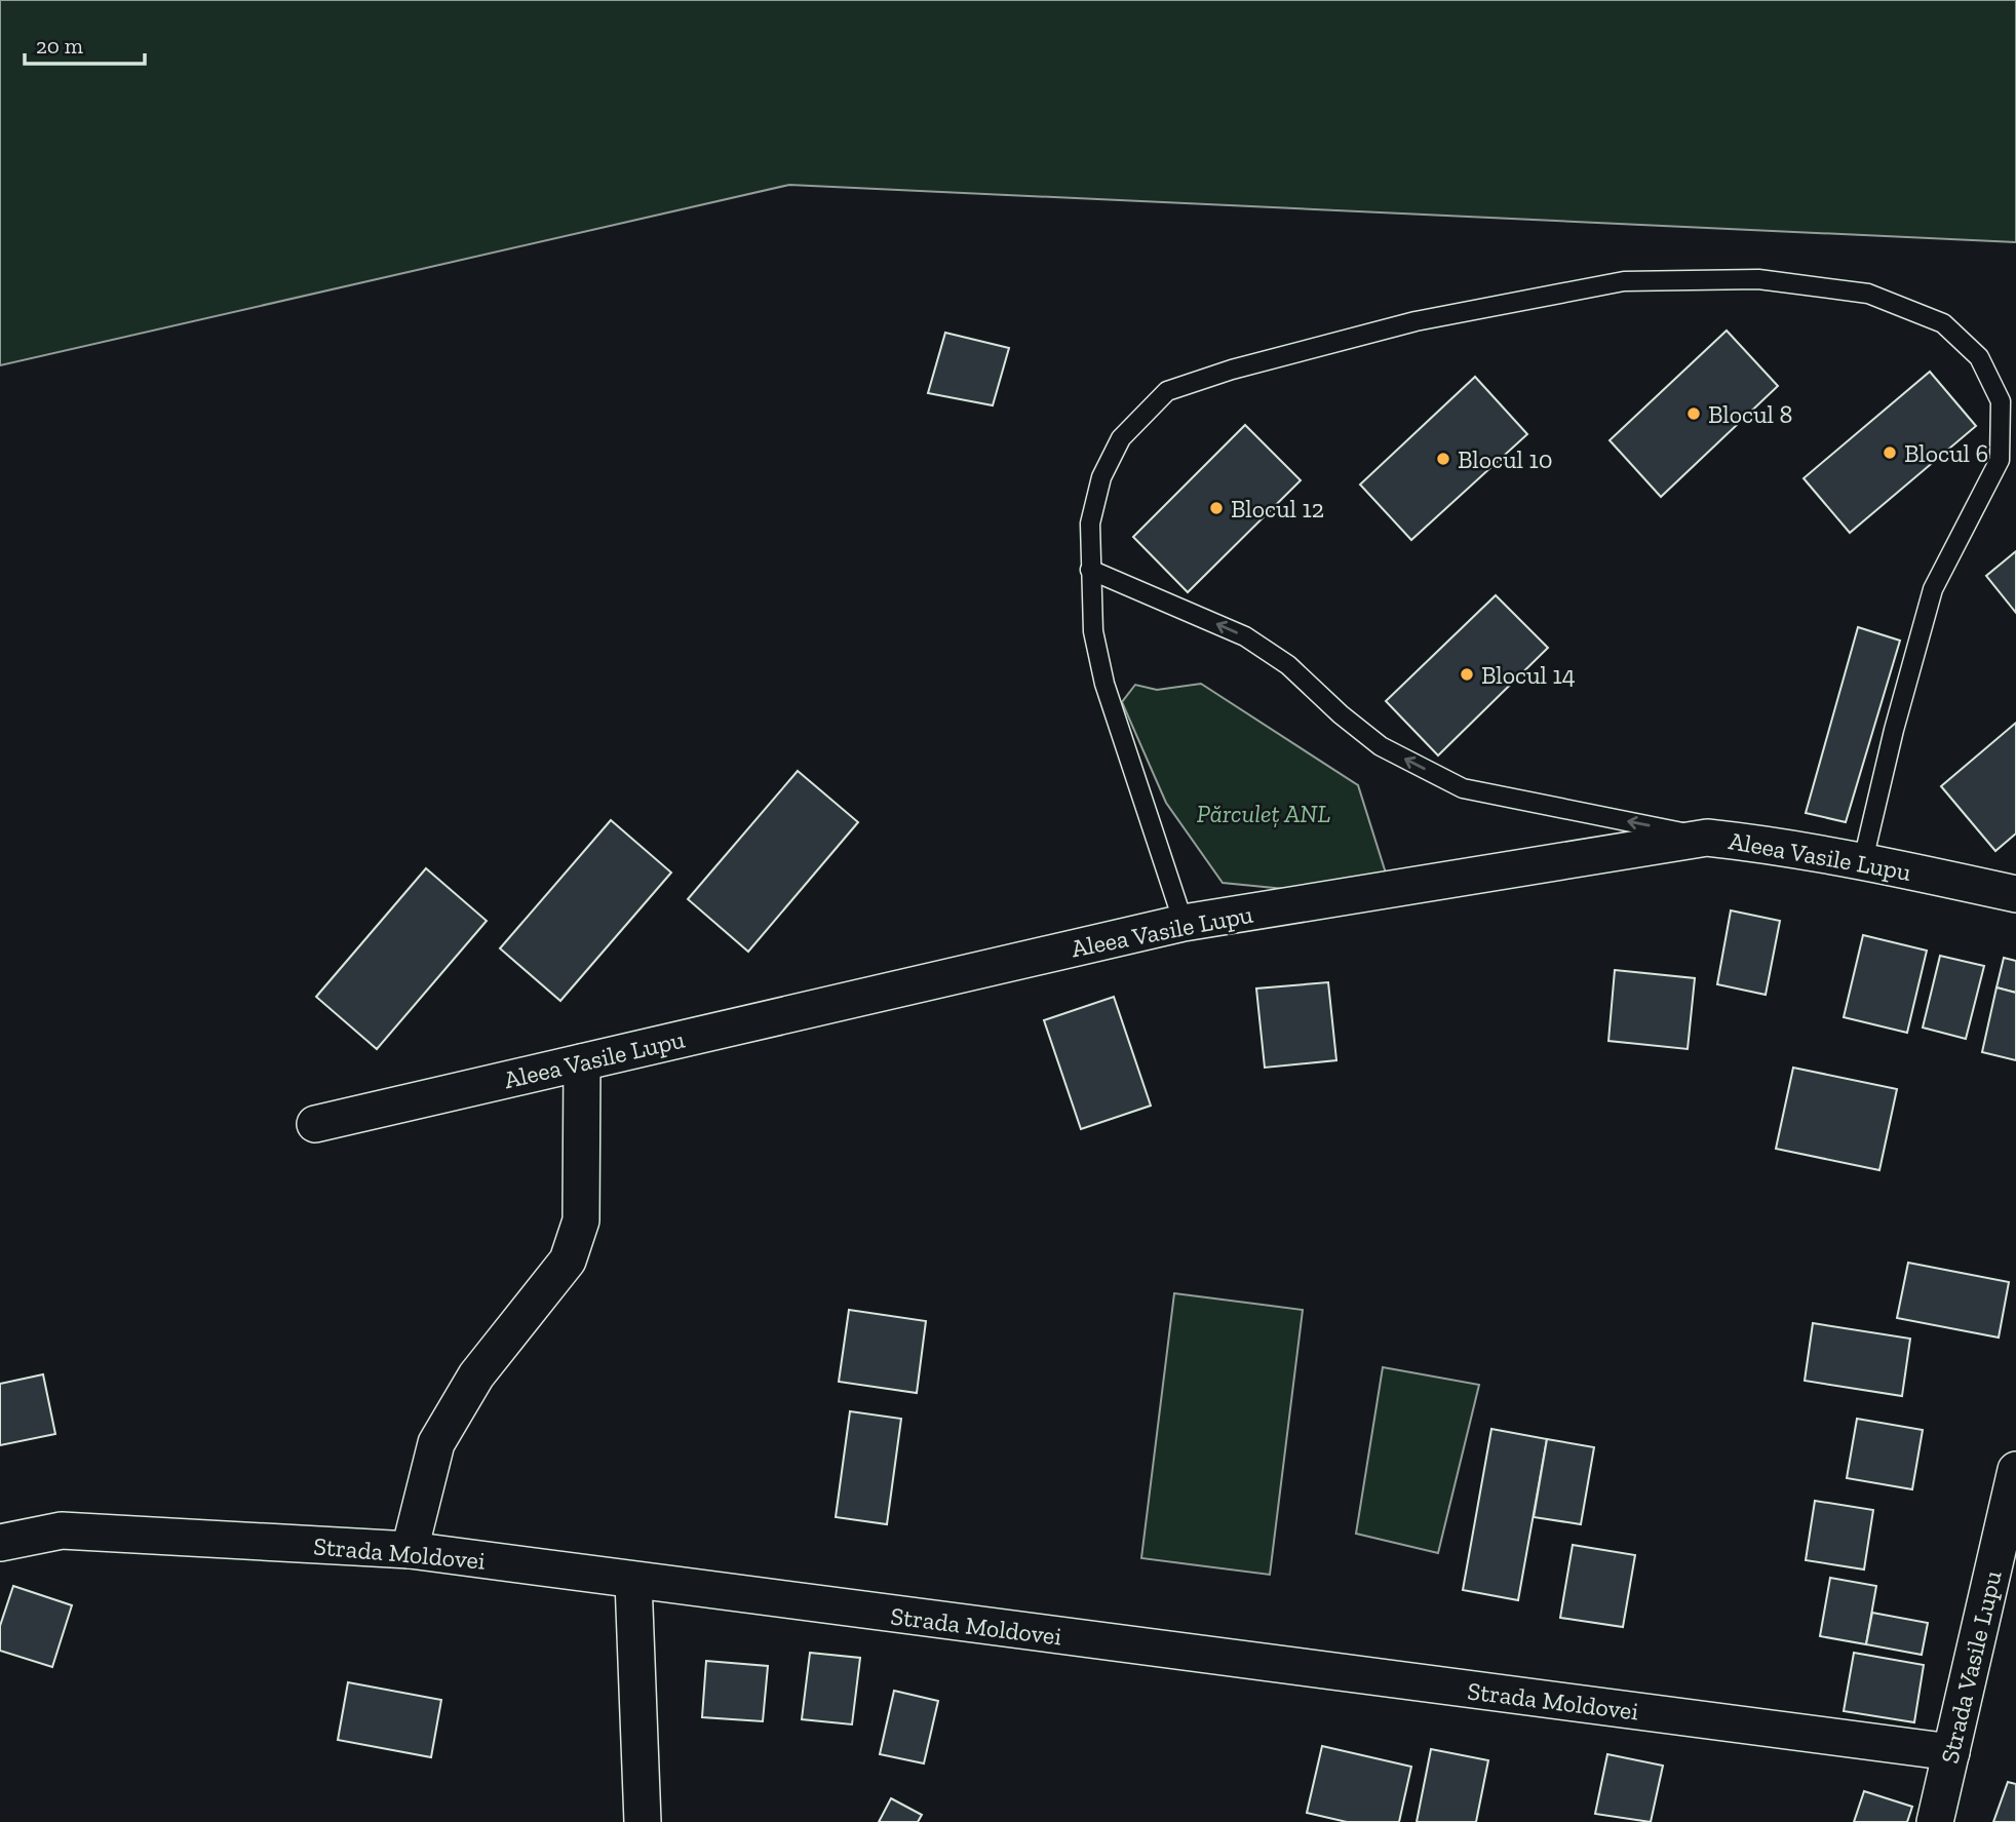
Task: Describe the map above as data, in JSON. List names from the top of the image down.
{
  "streets": {
    "street": ["Aleea Vasile Lupu", "Strada Moldovei", "Strada Vasile Lupu"]
  },
  "crossings": [
    ["Strada Moldovei", "Strada Vasile Lupu"]
  ],
  "parks": ["Părculeț ANL"],
  "places": [
    "Blocul 8",
    "Blocul 6",
    "Blocul 10",
    "Blocul 12",
    "Blocul 14"
  ],
  "scale_bar": "20 m"
}
